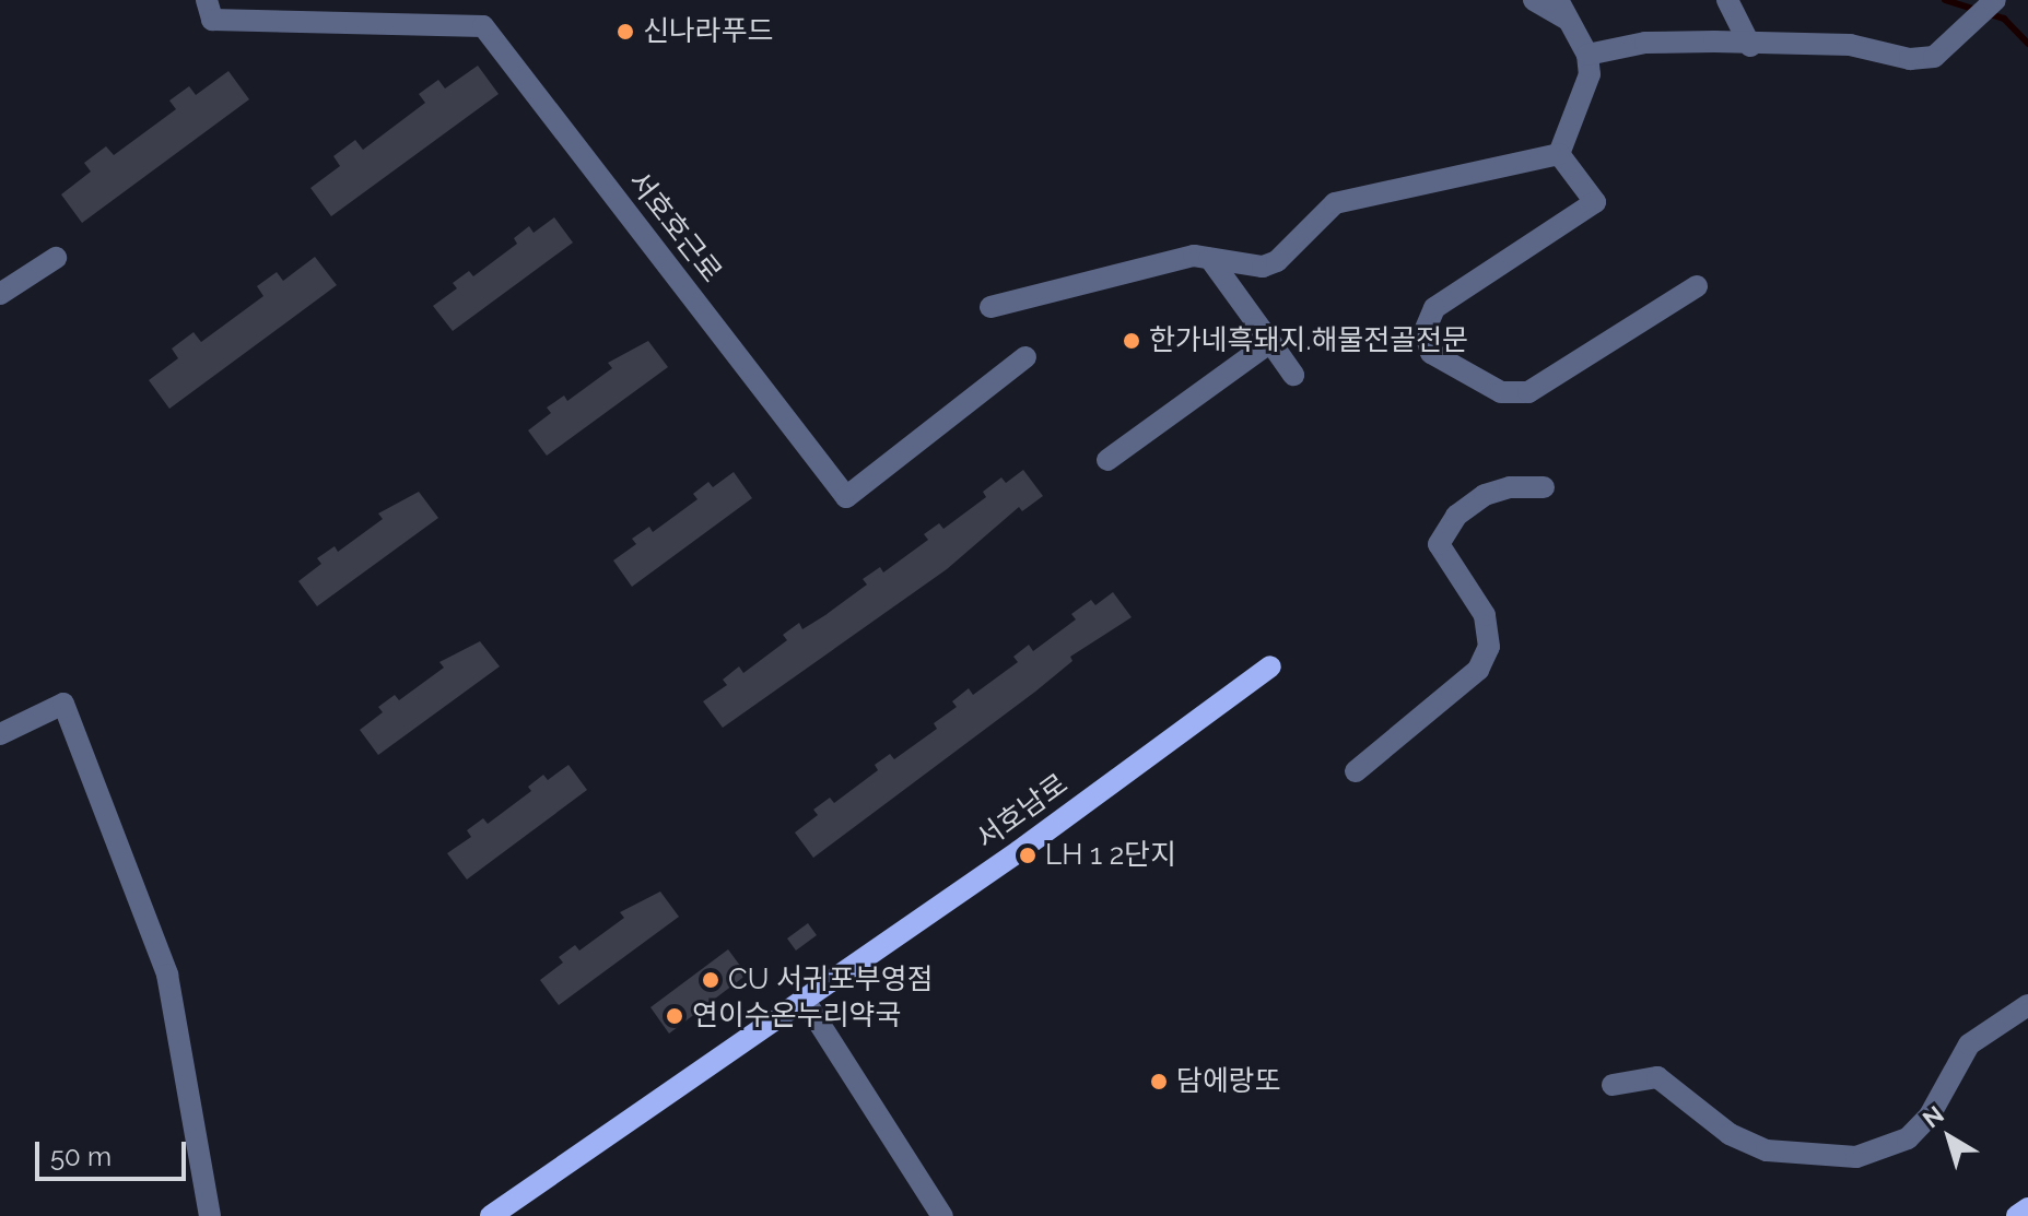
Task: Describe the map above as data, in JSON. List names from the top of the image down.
{
  "streets": {
    "main road": ["서호남로"],
    "street": ["서호호근로"]
  },
  "places": [
    "신나라푸드",
    "한가네흑돼지.해물전골전문",
    "LH 1 2단지",
    "CU 서귀포부영점",
    "연이수온누리약국",
    "담에랑또"
  ],
  "scale_bar": "50 m",
  "north": "top left"
}
